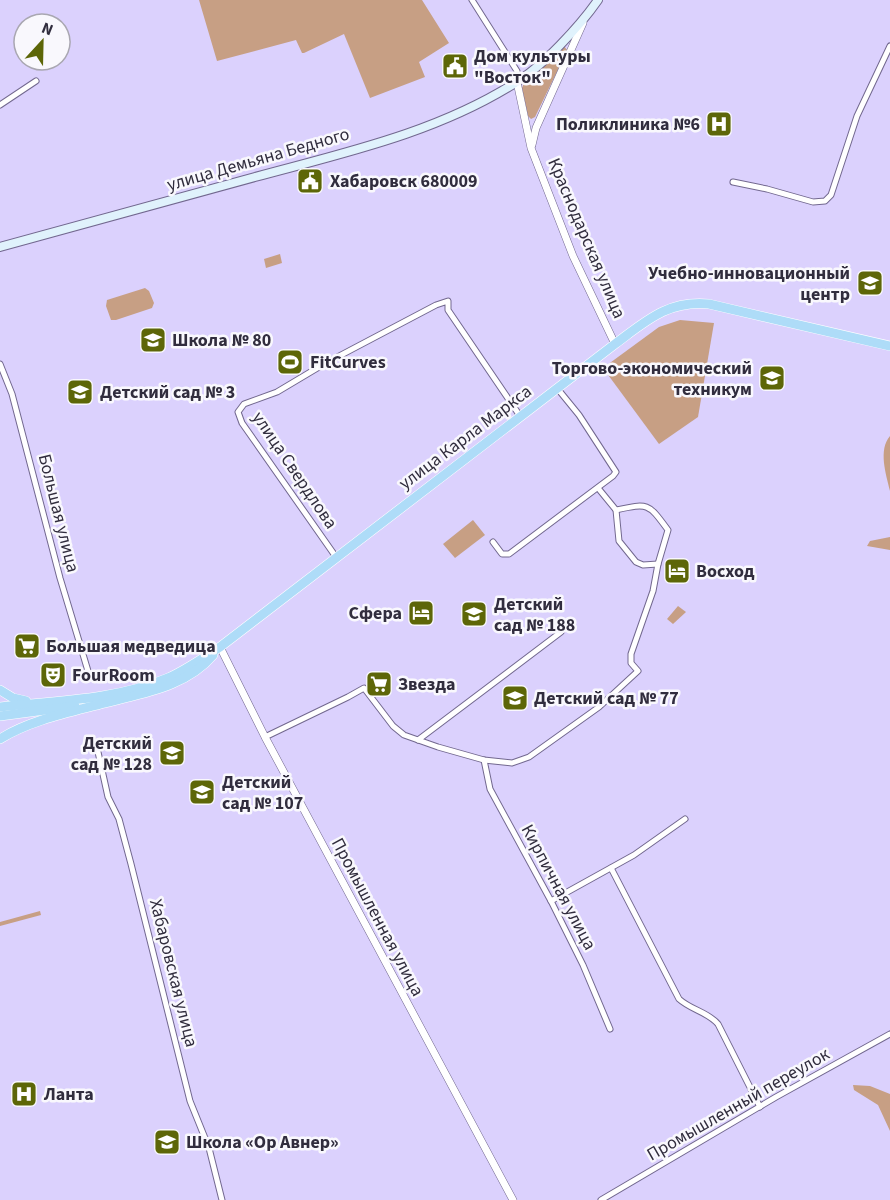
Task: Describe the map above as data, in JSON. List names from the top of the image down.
{
  "streets": {
    "highway": ["улица Карла Маркса"],
    "main road": ["улица Демьяна Бедного"],
    "street": [
      "Краснодарская улица",
      "улица Свердлова",
      "Большая улица",
      "Кирпичная улица",
      "Промышленная улица",
      "Хабаровская улица",
      "Промышленный переулок"
    ]
  },
  "crossings": [
    ["улица Демьяна Бедного", "Краснодарская улица"],
    ["Краснодарская улица", "улица Карла Маркса"],
    ["улица Карла Маркса", "улица Свердлова"],
    ["улица Карла Маркса", "Промышленная улица"]
  ],
  "places": {
    "public building": ["Дом культуры \"Восток\"", "Хабаровск 680009"],
    "hospital": ["Поликлиника №6", "Ланта"],
    "school or university": [
      "Учебно-инновационный центр",
      "Школа № 80",
      "Торгово-экономический техникум",
      "Детский сад № 3",
      "Детский сад № 188",
      "Детский сад № 77",
      "Детский сад № 128",
      "Детский сад № 107",
      "Школа «Ор Авнер»"
    ],
    "sports": ["FitCurves"],
    "hotel": ["Восход", "Сфера"],
    "supermarket": ["Большая медведица", "Звезда"],
    "theatre": ["FourRoom"]
  },
  "north": "top"
}
